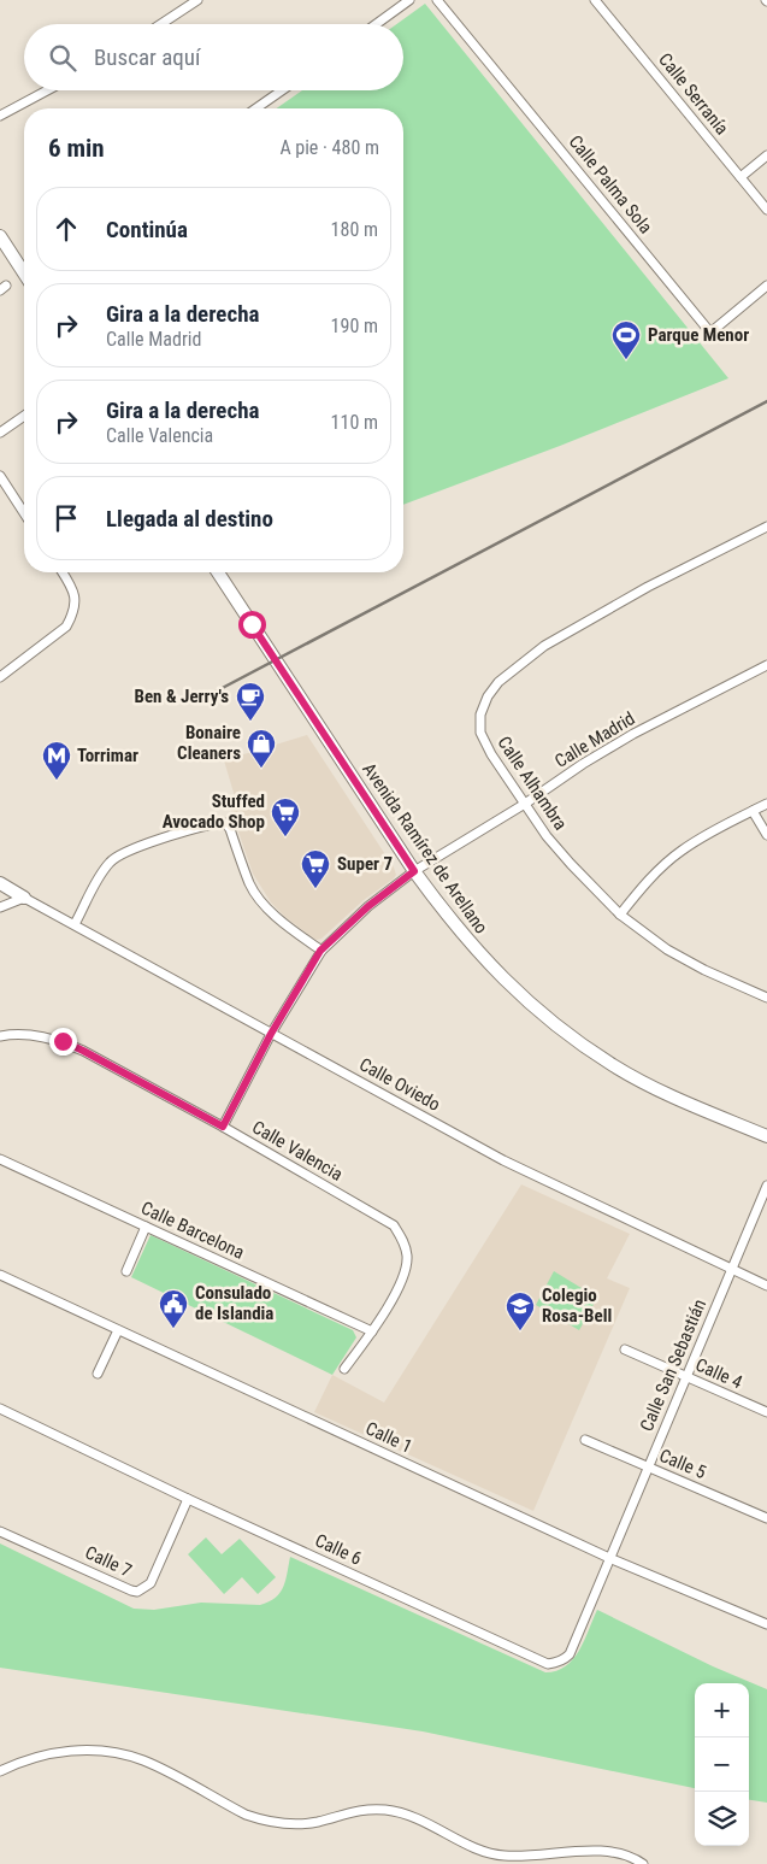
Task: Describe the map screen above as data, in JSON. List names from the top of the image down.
{
  "streets": {
    "street": [
      "Calle Serranía",
      "Calle Palma Sola",
      "Calle Madrid",
      "Calle Alhambra",
      "Avenida Ramírez de Arellano",
      "Calle Oviedo",
      "Calle Valencia",
      "Calle Barcelona",
      "Calle San Sebastián",
      "Calle 4",
      "Calle 1",
      "Calle 5",
      "Calle 6",
      "Calle 7"
    ]
  },
  "crossings": [
    ["Calle Madrid", "Calle Alhambra"],
    ["Calle Madrid", "Avenida Ramírez de Arellano"],
    ["Calle Madrid", "Calle Oviedo"],
    ["Calle Madrid", "Calle Valencia"],
    ["Calle Oviedo", "Calle San Sebastián"],
    ["Calle Valencia", "Calle Barcelona"],
    ["Calle San Sebastián", "Calle 4"],
    ["Calle San Sebastián", "Calle 1"],
    ["Calle San Sebastián", "Calle 5"],
    ["Calle San Sebastián", "Calle 6"],
    ["Calle 1", "Calle 6"],
    ["Calle 6", "Calle 7"]
  ],
  "places": {
    "sports": ["Parque Menor"],
    "cafe": ["Ben & Jerry's"],
    "shop": ["Bonaire Cleaners"],
    "metro station": ["Torrimar"],
    "supermarket": ["Stuffed Avocado Shop", "Super 7"],
    "public building": ["Consulado de Islandia"],
    "school or university": ["Colegio Rosa-Bell"]
  },
  "page": {
    "search": "Buscar aquí",
    "heading": ["6 min", "A pie · 480 m"],
    "list": [
      ["Continúa", "180 m"],
      ["Gira a la derecha", "Calle Madrid", "190 m"],
      ["Gira a la derecha", "Calle Valencia", "110 m"],
      "Llegada al destino"
    ],
    "map_buttons": ["+", "−"]
  }
}
